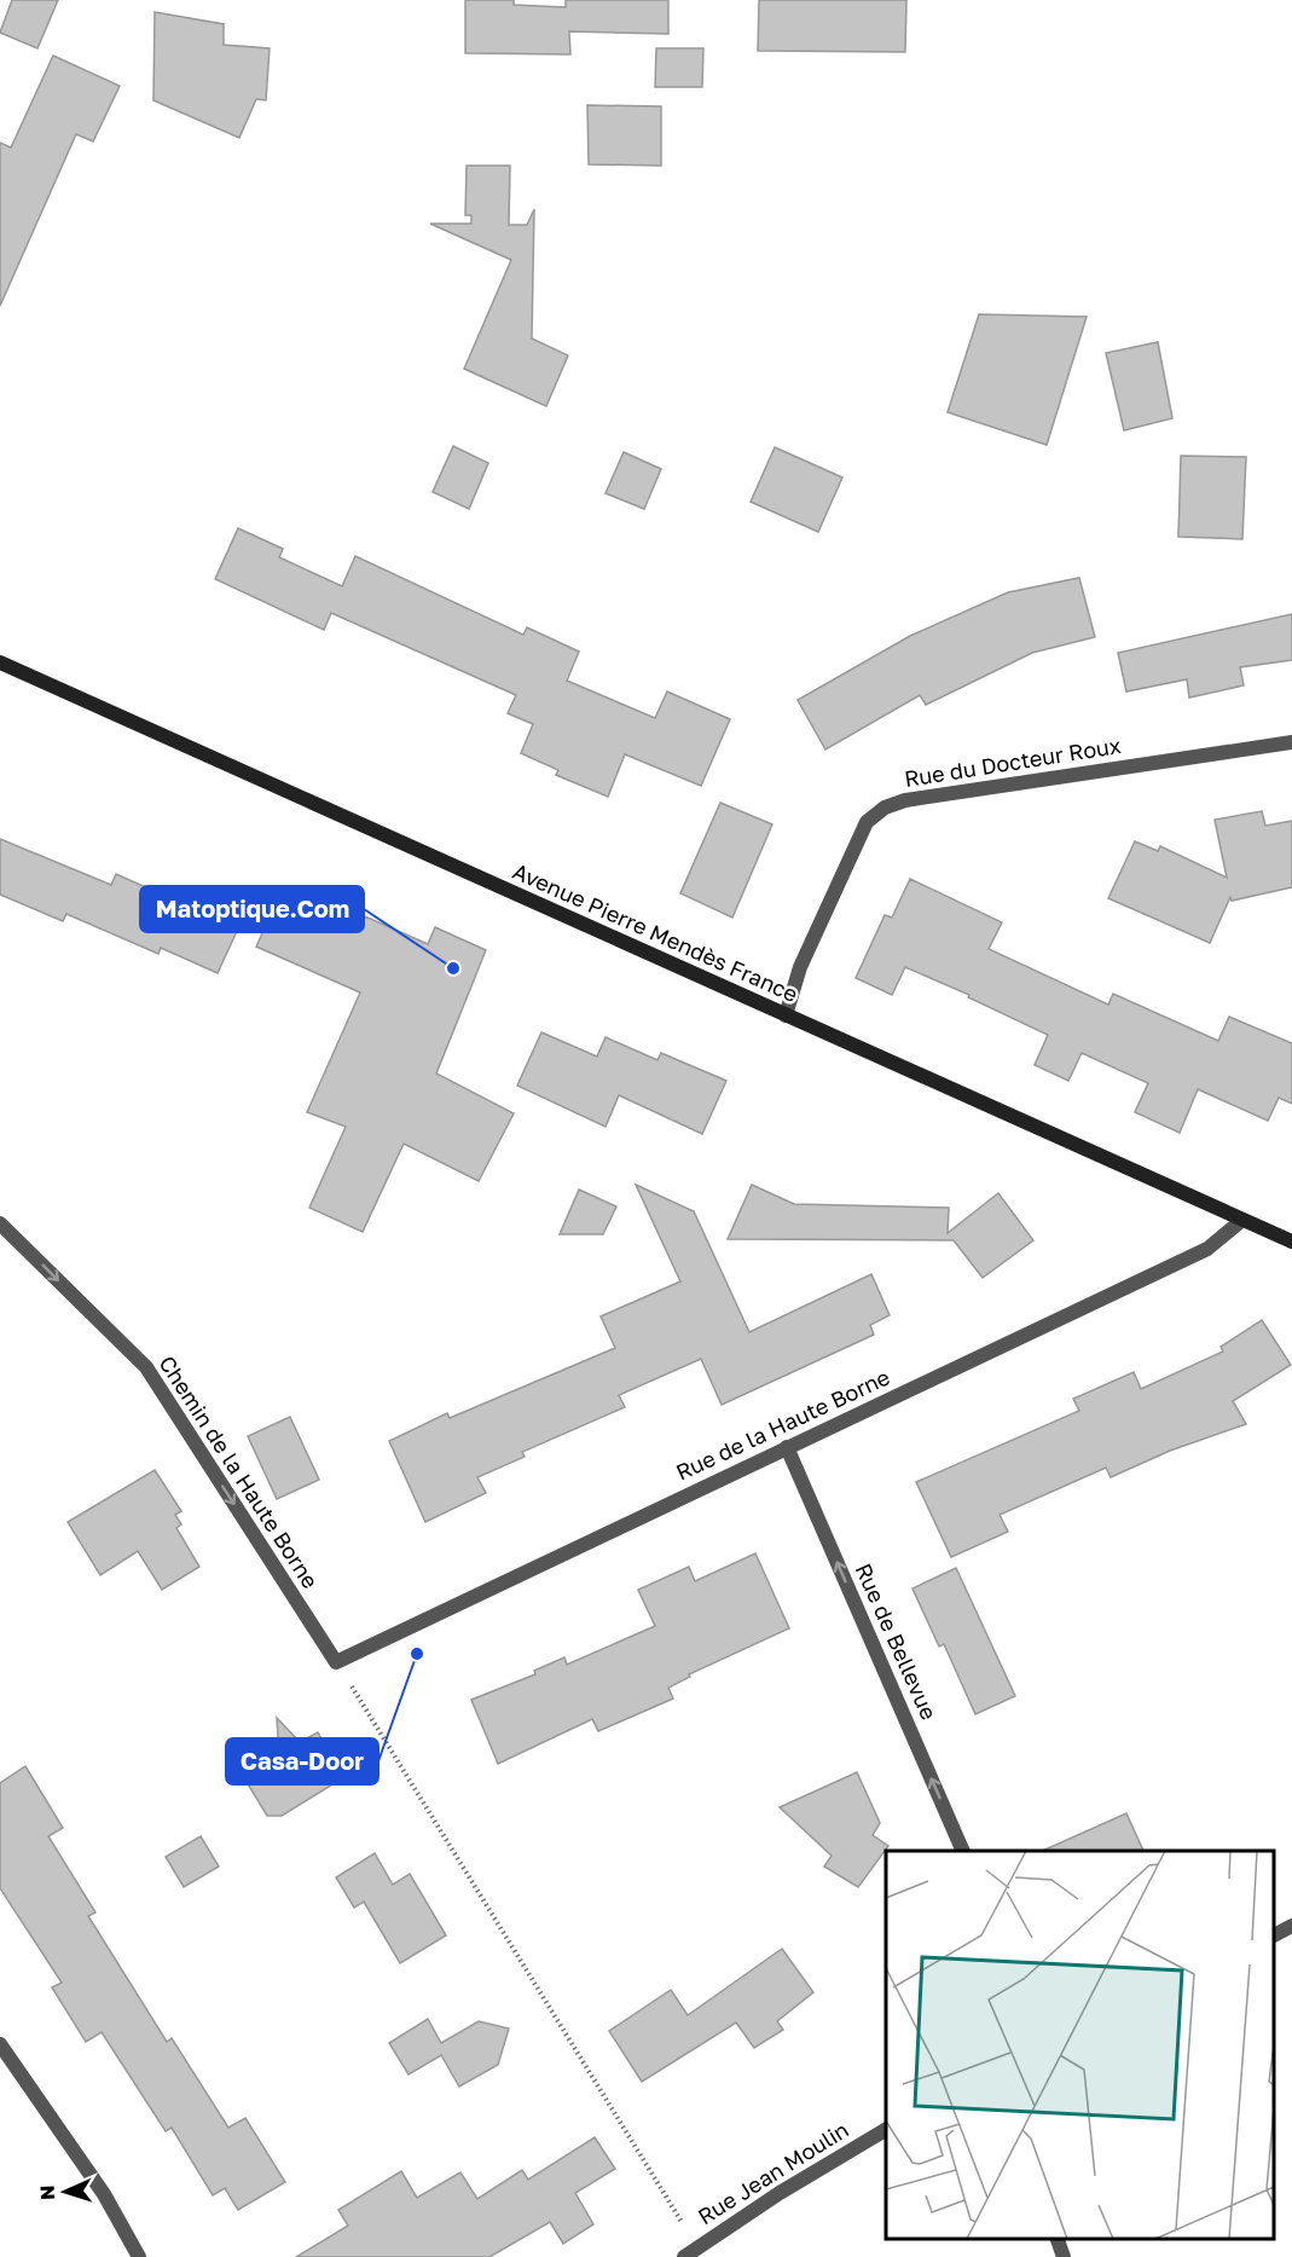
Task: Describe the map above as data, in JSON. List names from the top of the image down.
{
  "streets": {
    "main road": ["Avenue Pierre Mendès France"],
    "street": [
      "Rue du Docteur Roux",
      "Rue de la Haute Borne",
      "Chemin de la Haute Borne",
      "Rue de Bellevue",
      "Rue Jean Moulin"
    ]
  },
  "crossings": [
    ["Rue du Docteur Roux", "Avenue Pierre Mendès France"],
    ["Avenue Pierre Mendès France", "Rue de la Haute Borne"],
    ["Rue de la Haute Borne", "Chemin de la Haute Borne"],
    ["Rue de la Haute Borne", "Rue de Bellevue"]
  ],
  "one_way": ["Chemin de la Haute Borne", "Rue de Bellevue"],
  "places": ["Matoptique.Com", "Casa-Door"],
  "north": "left"
}
